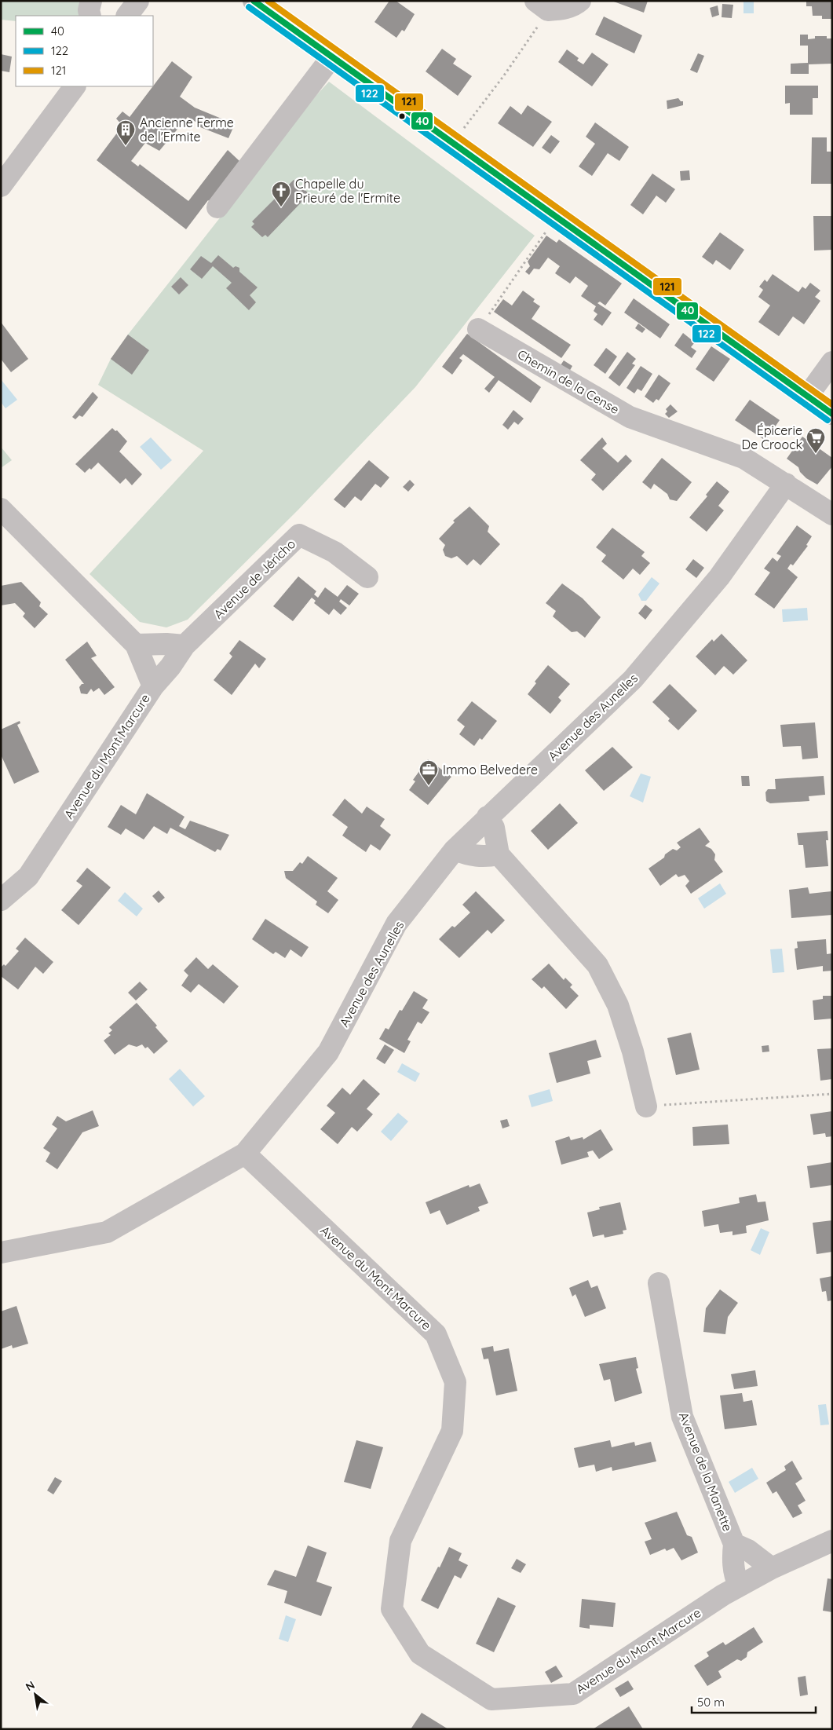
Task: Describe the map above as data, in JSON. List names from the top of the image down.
{
  "streets": {
    "street": [
      "Chemin de la Cense",
      "Avenue de Jéricho",
      "Avenue des Aunelles",
      "Avenue du Mont Marcure",
      "Avenue de la Manette"
    ]
  },
  "crossings": [
    ["Chemin de la Cense", "Avenue des Aunelles"],
    ["Avenue de Jéricho", "Avenue du Mont Marcure"],
    ["Avenue des Aunelles", "Avenue du Mont Marcure"],
    ["Avenue du Mont Marcure", "Avenue de la Manette"]
  ],
  "places": {
    "building": ["Ancienne Ferme de l'Ermite"],
    "church": ["Chapelle du Prieuré de l'Ermite"],
    "supermarket": ["Épicerie De Croock"],
    "office": ["Immo Belvedere"]
  },
  "lines": ["transit line 40", "transit line 121", "transit line 122"],
  "legend": ["40", "122", "121"],
  "scale_bar": "50 m",
  "north": "top left"
}
